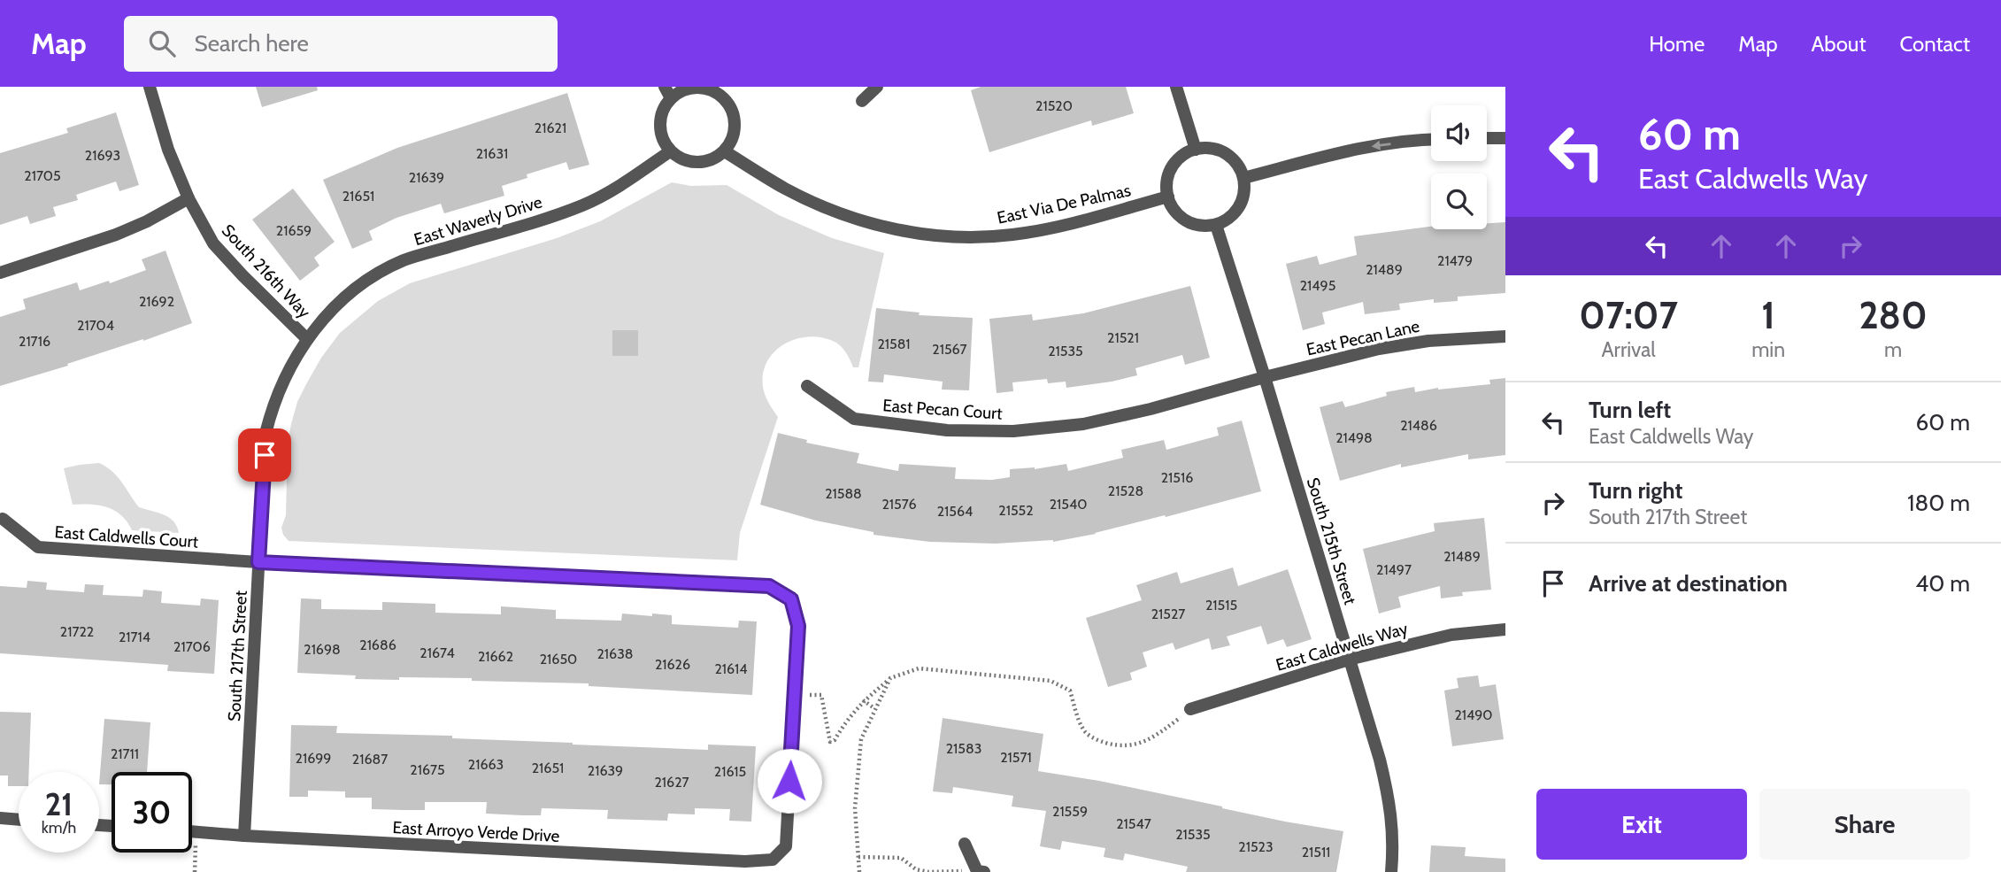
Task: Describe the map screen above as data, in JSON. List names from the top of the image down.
{
  "streets": {
    "street": [
      "East Via De Palmas",
      "East Waverly Drive",
      "South 216th Way",
      "East Pecan Lane",
      "East Pecan Court",
      "East Caldwells Court",
      "South 215th Street",
      "East Caldwells Way",
      "South 217th Street",
      "East Arroyo Verde Drive"
    ]
  },
  "crossings": [
    ["East Via De Palmas", "East Waverly Drive"],
    ["East Via De Palmas", "South 215th Street"],
    ["East Waverly Drive", "South 216th Way"],
    ["East Waverly Drive", "South 217th Street"],
    ["South 216th Way", "South 217th Street"],
    ["East Pecan Lane", "East Pecan Court"],
    ["East Pecan Lane", "South 215th Street"],
    ["East Pecan Court", "South 215th Street"],
    ["East Caldwells Court", "South 217th Street"],
    ["South 215th Street", "East Caldwells Way"],
    ["South 217th Street", "East Arroyo Verde Drive"]
  ],
  "house_numbers": [
    "21520",
    "21621",
    "21631",
    "21693",
    "21705",
    "21639",
    "21651",
    "21659",
    "21479",
    "21489",
    "21495",
    "21692",
    "21704",
    "21521",
    "21716",
    "21581",
    "21567",
    "21535",
    "21486",
    "21498",
    "21516",
    "21528",
    "21588",
    "21576",
    "21540",
    "21552",
    "21564",
    "21489",
    "21497",
    "21515",
    "21527",
    "21722",
    "21714",
    "21686",
    "21706",
    "21698",
    "21674",
    "21638",
    "21662",
    "21650",
    "21626",
    "21614",
    "21490",
    "21583",
    "21711",
    "21571",
    "21699",
    "21687",
    "21663",
    "21651",
    "21675",
    "21639",
    "21615",
    "21627",
    "21559",
    "21547",
    "21535",
    "21523",
    "21511"
  ],
  "page": {
    "header": "Map",
    "search": "Search here",
    "nav": [
      "Home",
      "Map",
      "About",
      "Contact"
    ],
    "turn": ["60 m", "East Caldwells Way"],
    "eta": [
      "07:07",
      "Arrival",
      "1",
      "min",
      "280",
      "m"
    ],
    "list": [
      {
        "name": "Turn left",
        "note": "East Caldwells Way",
        "value": "60 m"
      },
      {
        "name": "Turn right",
        "note": "South 217th Street",
        "value": "180 m"
      },
      {
        "name": "Arrive at destination",
        "value": "40 m"
      }
    ],
    "speed": "21 km/h",
    "limit": "30",
    "buttons": ["Exit", "Share"]
  }
}
